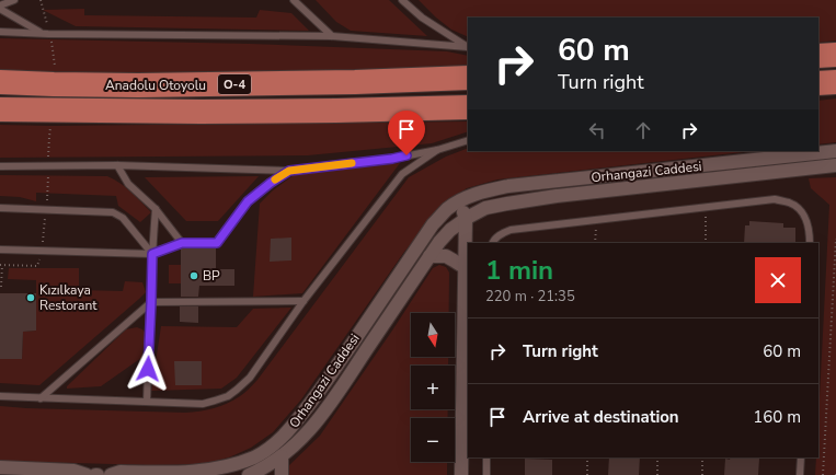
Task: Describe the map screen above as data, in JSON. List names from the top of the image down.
{
  "streets": {
    "highway": ["O-4", "Anadolu Otoyolu"],
    "street": ["Orhangazi Caddesi"]
  },
  "places": ["BP", "Kızılkaya Restorant"],
  "north": "bottom",
  "page": {
    "turn": ["60 m", "Turn right"],
    "heading": ["1 min", "220 m · 21:35"],
    "map_buttons": ["+", "−"],
    "list": [
      {
        "name": "Turn right",
        "value": "60 m"
      },
      {
        "name": "Arrive at destination",
        "value": "160 m"
      }
    ]
  }
}
